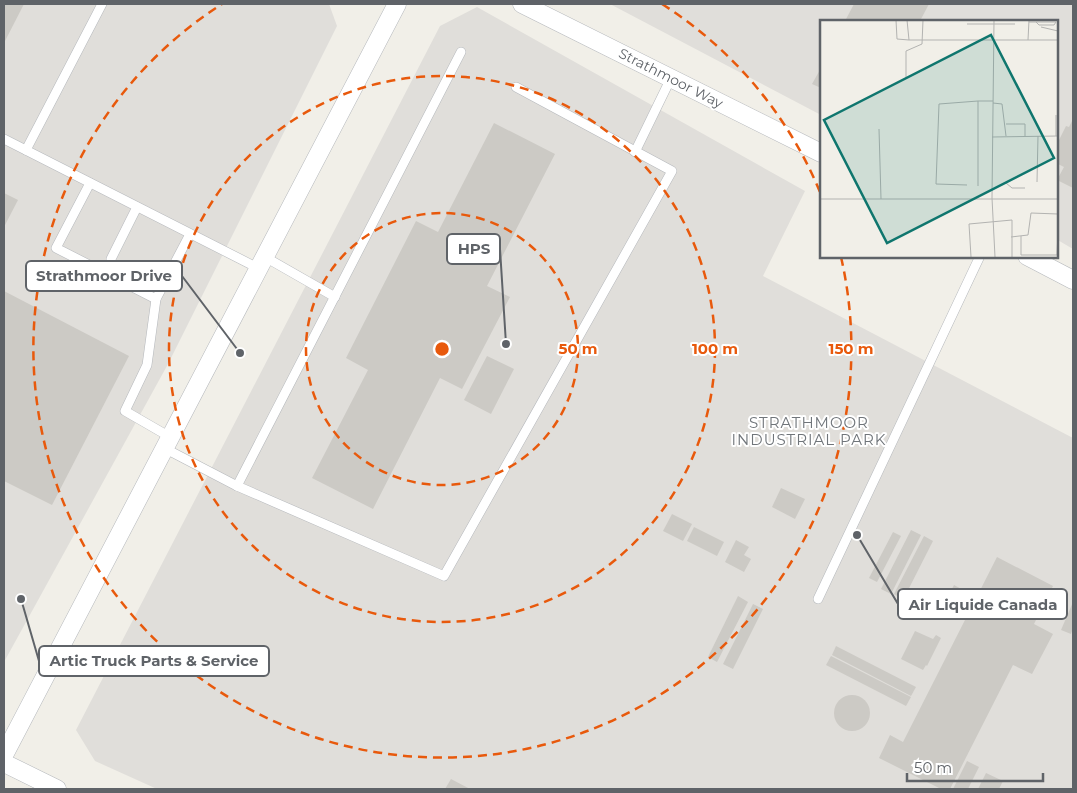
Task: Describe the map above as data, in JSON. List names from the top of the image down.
{
  "streets": {
    "street": ["Strathmoor Way"]
  },
  "districts": ["STRATHMOOR INDUSTRIAL PARK"],
  "places": [
    "HPS",
    "Strathmoor Drive",
    "Air Liquide Canada",
    "Artic Truck Parts & Service"
  ],
  "scale_bar": "50 m",
  "rings": ["50 m", "100 m", "150 m"]
}
